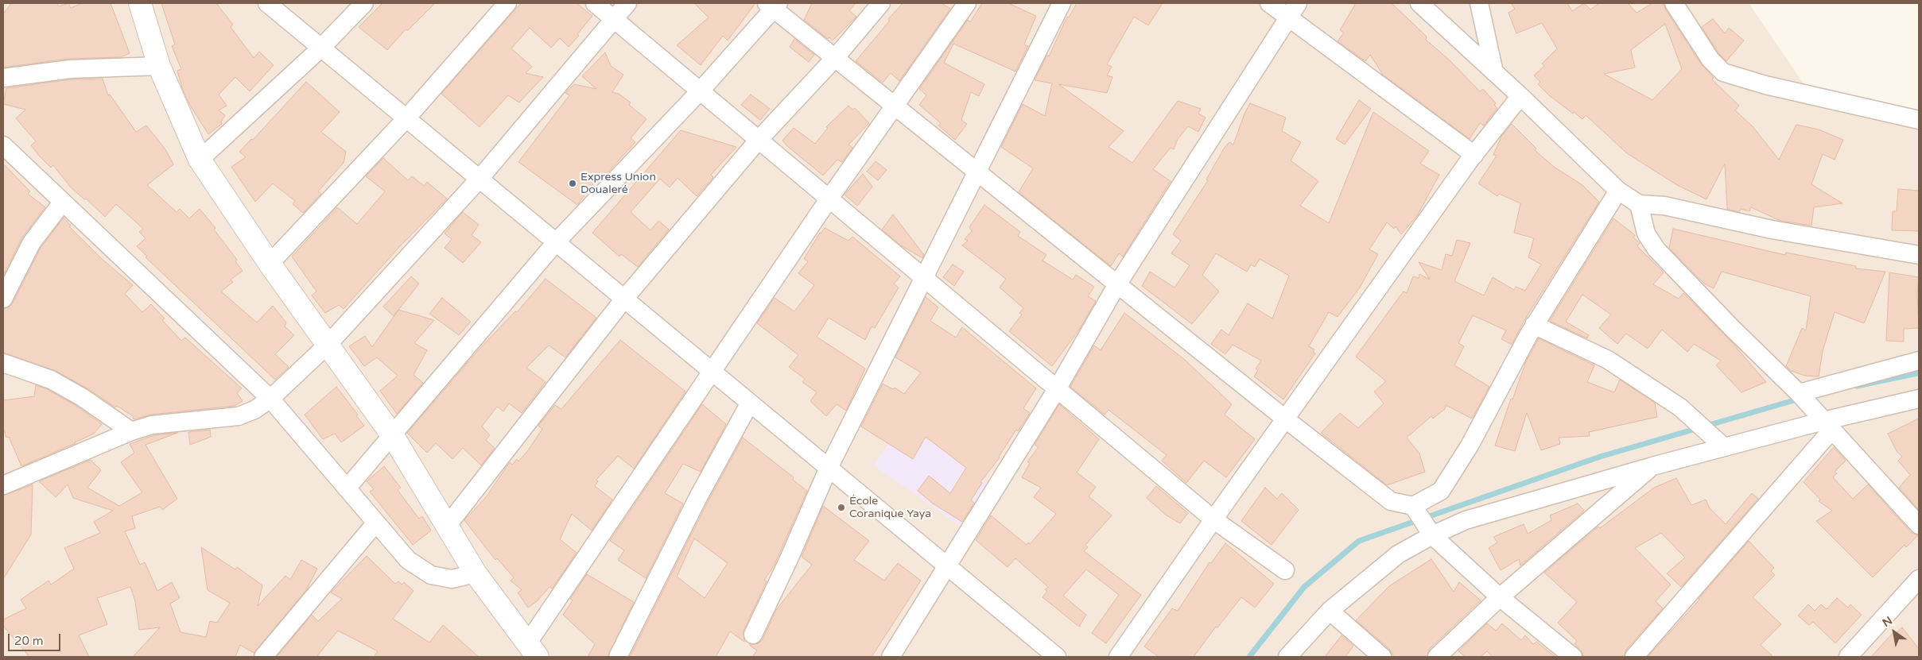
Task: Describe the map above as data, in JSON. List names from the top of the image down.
{
  "places": ["Express Union Doualeré", "École Coranique Yaya"],
  "scale_bar": "20 m",
  "north": "top left"
}
